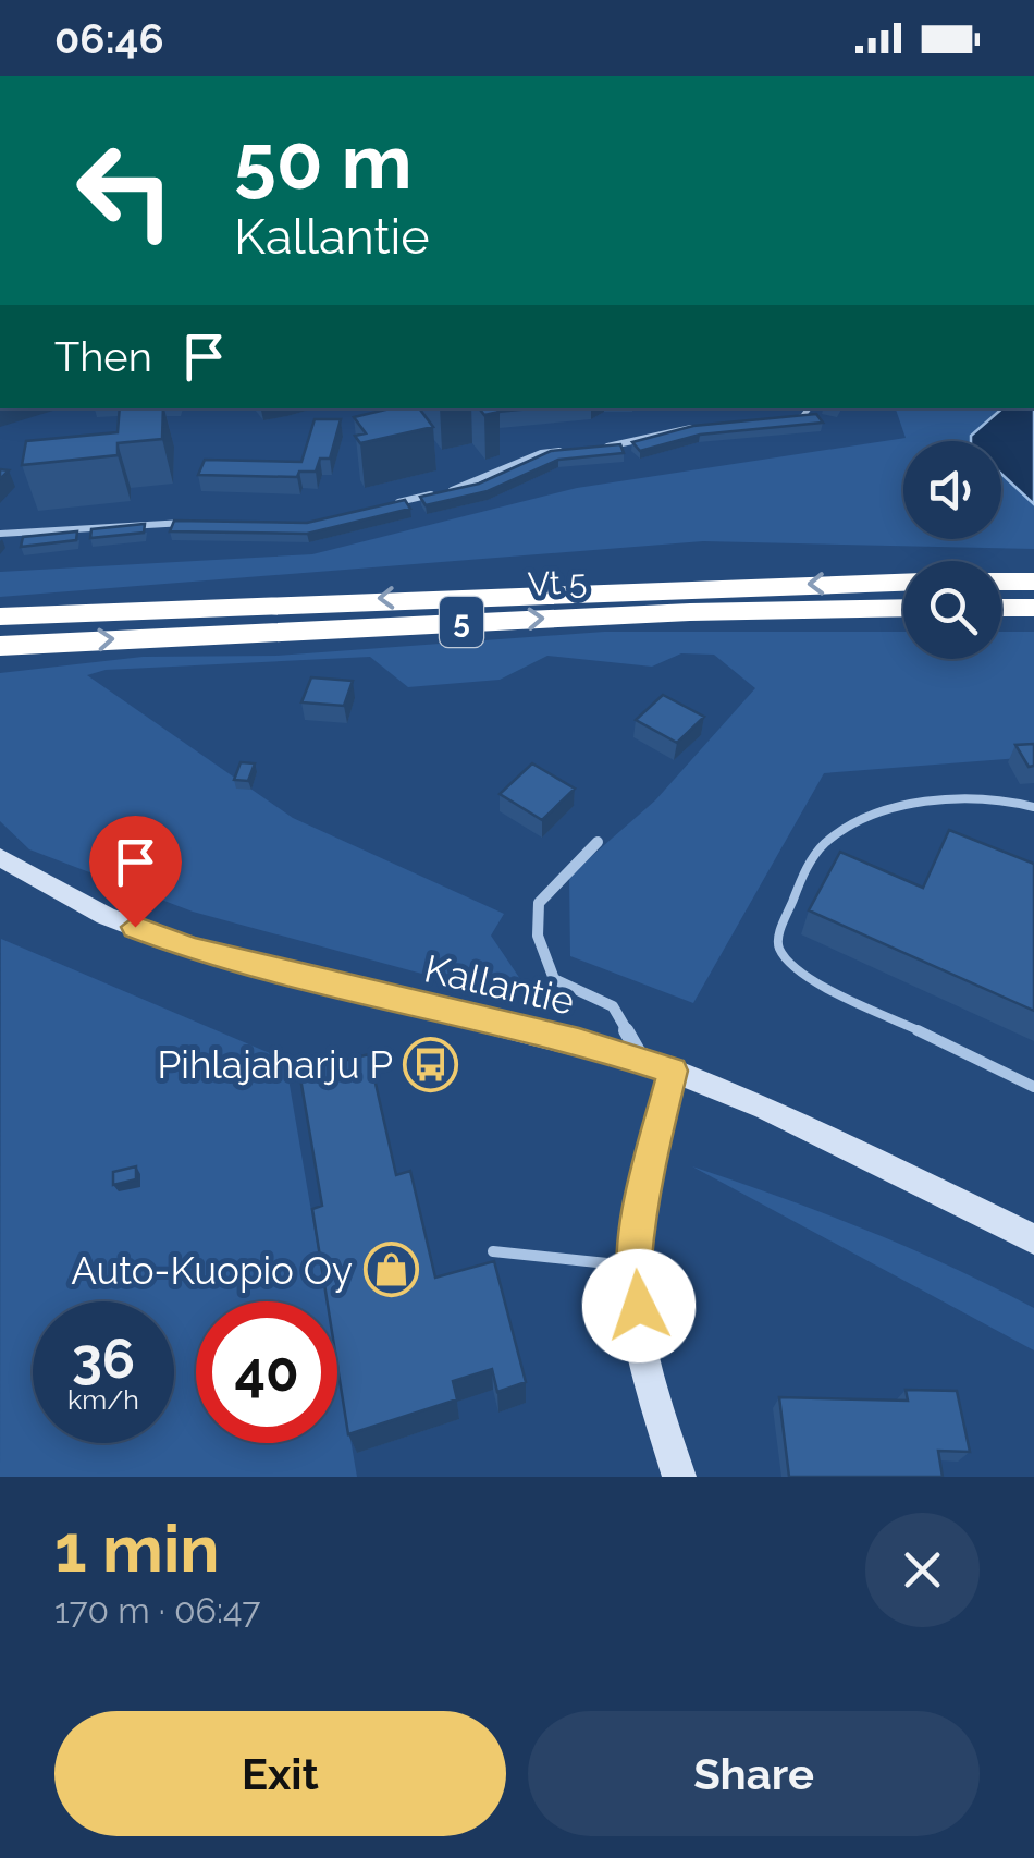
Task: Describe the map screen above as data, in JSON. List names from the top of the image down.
{
  "streets": {
    "highway": ["Vt 5", "5"],
    "main road": ["Kallantie"]
  },
  "places": {
    "bus stop": ["Pihlajaharju P"],
    "shop": ["Auto-Kuopio Oy"]
  },
  "page": {
    "status": "06:46",
    "turn": ["50 m", "Kallantie"],
    "then": "Then",
    "speed": "36 km/h",
    "limit": "40",
    "heading": ["1 min", "170 m · 06:47"],
    "buttons": ["Exit", "Share"]
  }
}
